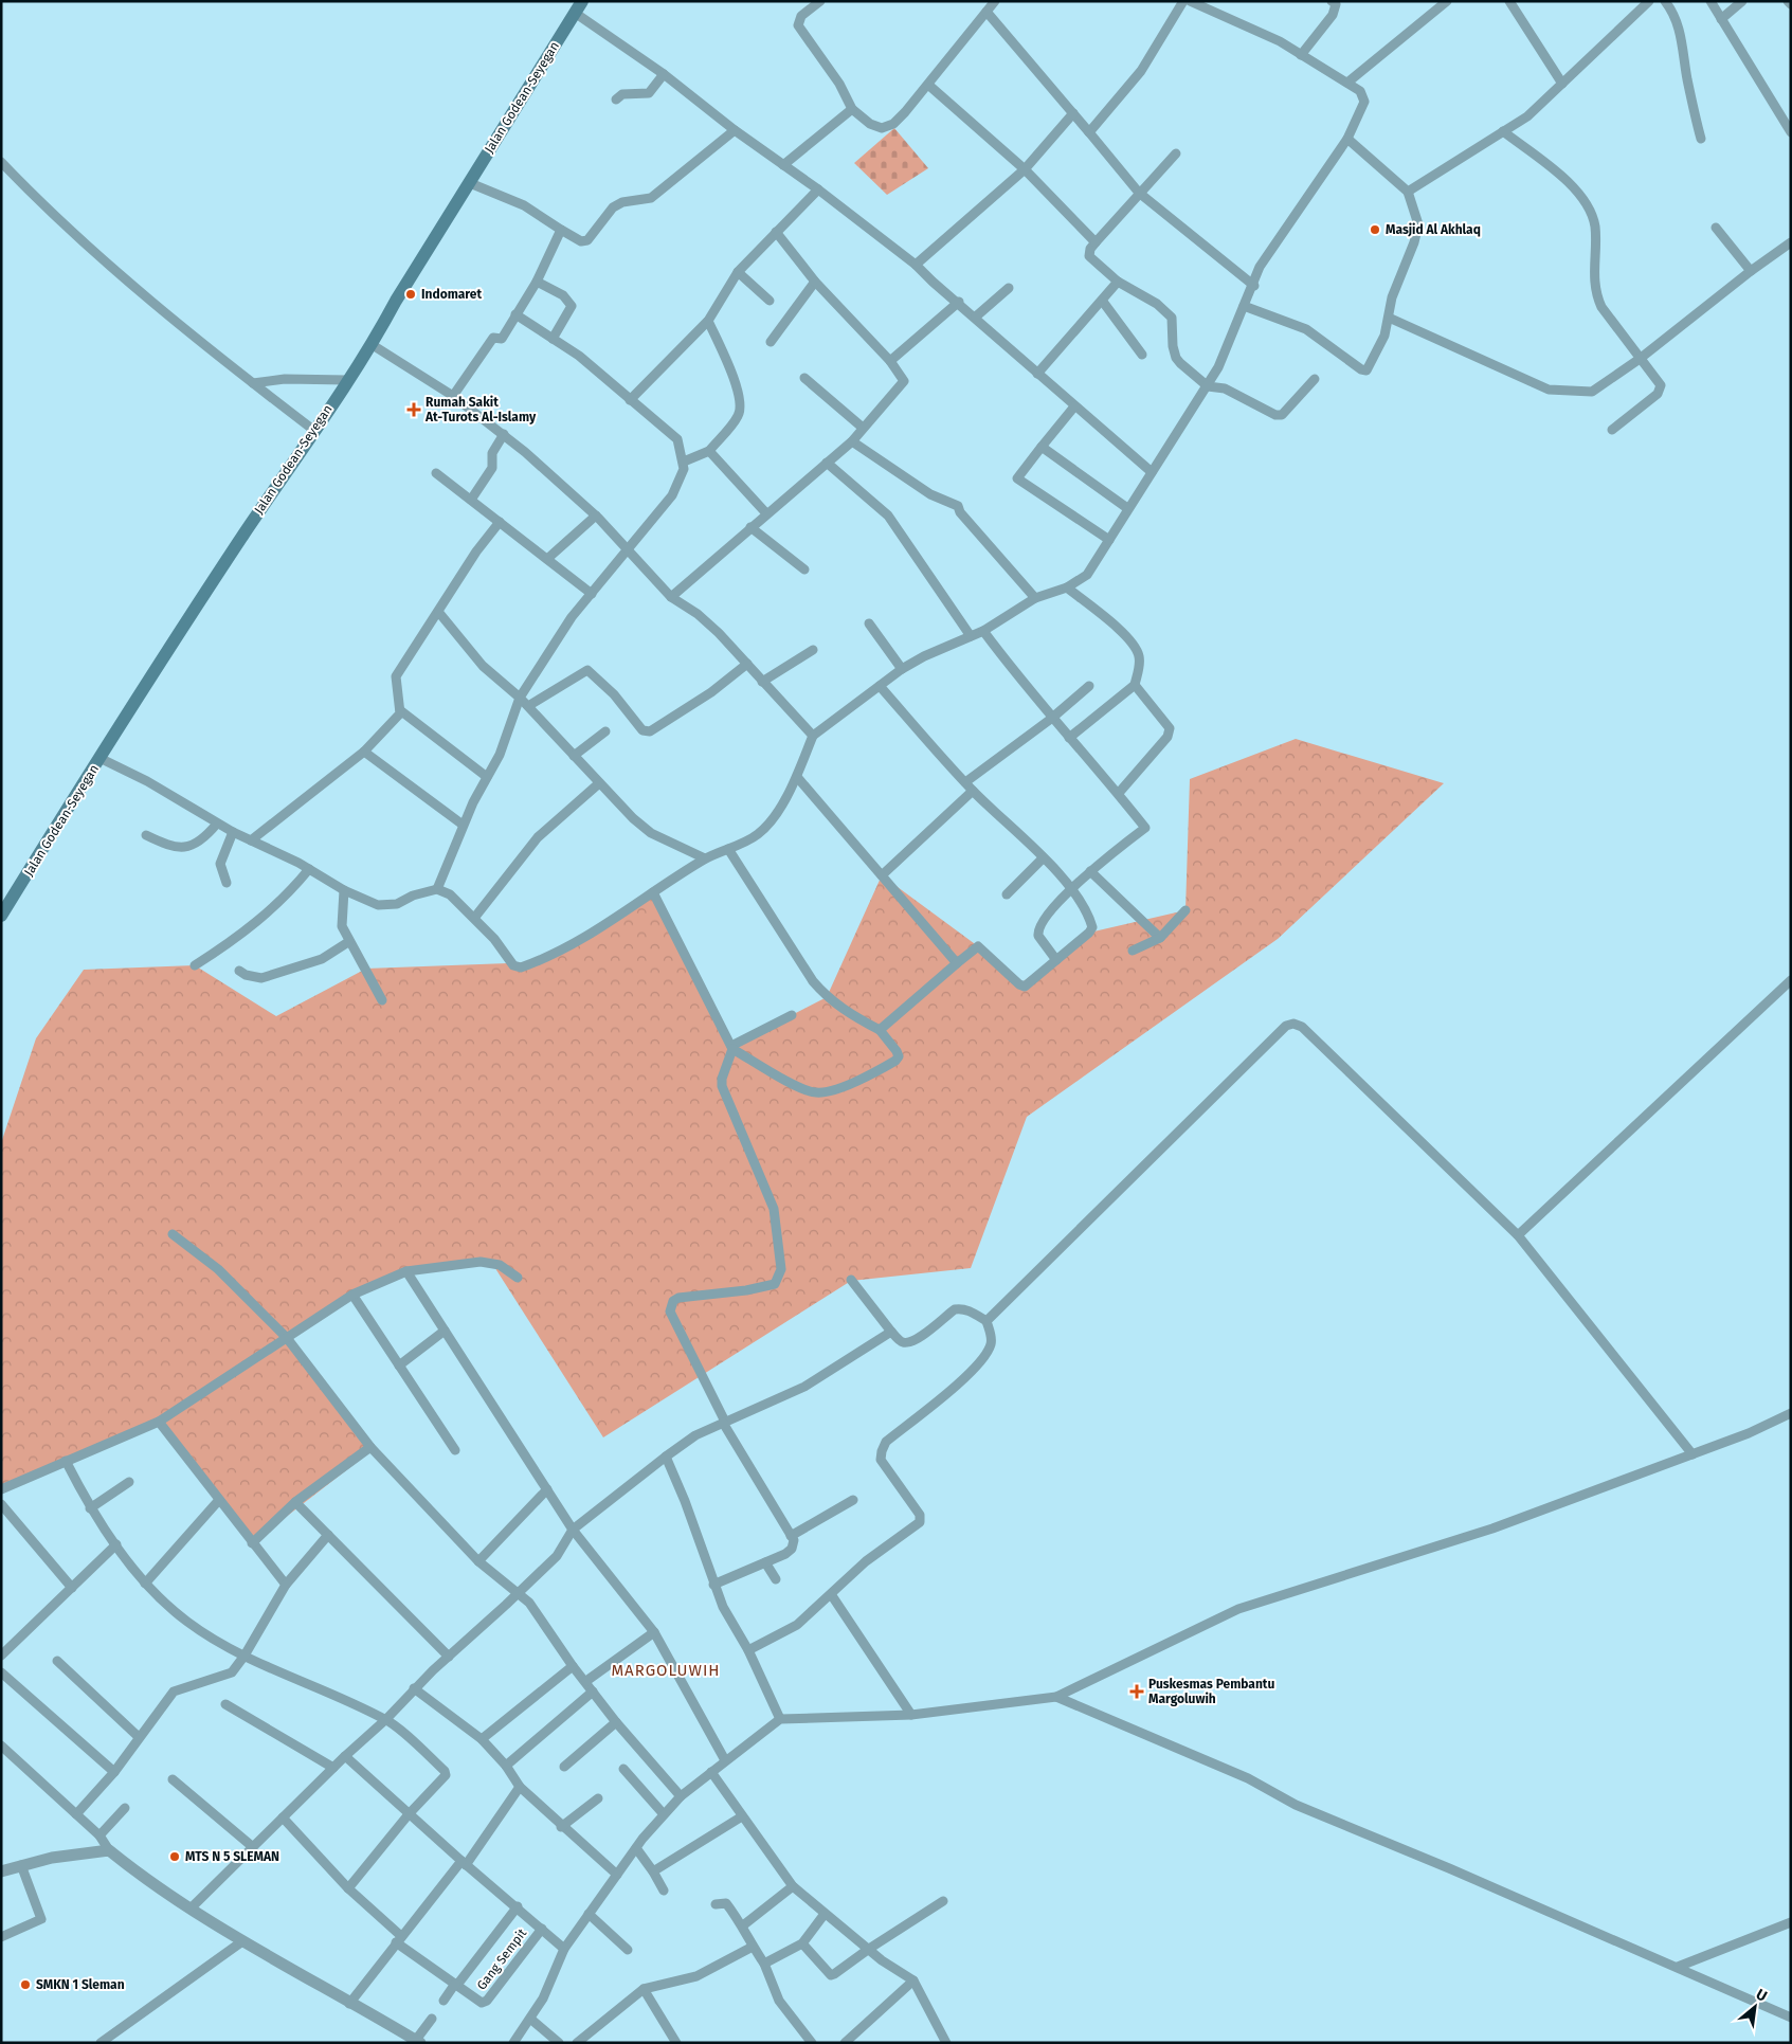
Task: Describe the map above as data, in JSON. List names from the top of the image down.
{
  "streets": {
    "main road": ["Jalan Godean-Seyegan"],
    "street": ["Gang Sempit"]
  },
  "districts": ["MARGOLUWIH"],
  "places": {
    "other": [
      "Masjid Al Akhlaq",
      "Indomaret",
      "MTS N 5 SLEMAN",
      "SMKN 1 Sleman"
    ],
    "health": ["Rumah Sakit At-Turots Al-Islamy", "Puskesmas Pembantu Margoluwih"]
  },
  "north": "top right"
}
